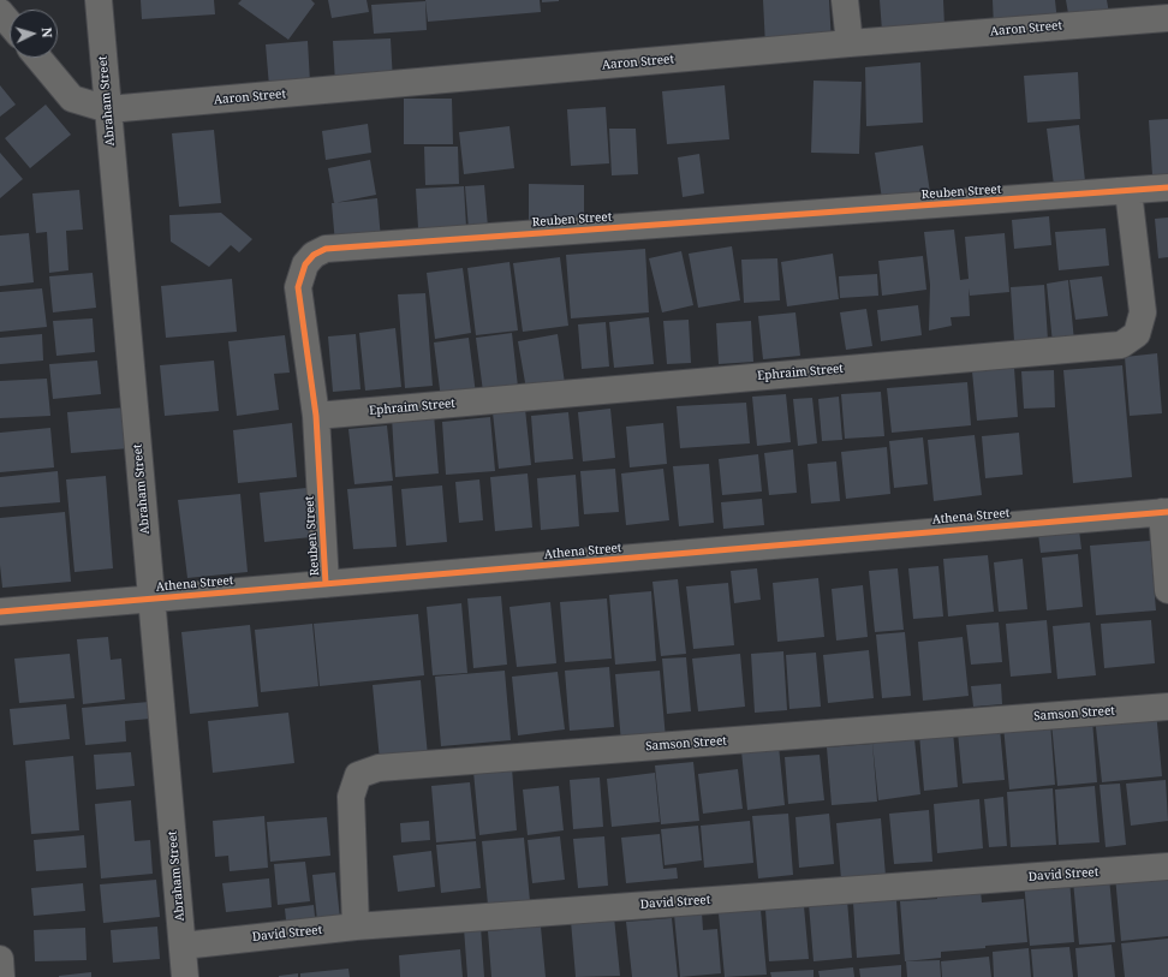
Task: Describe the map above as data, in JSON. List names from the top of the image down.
{
  "streets": {
    "street": [
      "Aaron Street",
      "Abraham Street",
      "Reuben Street",
      "Ephraim Street",
      "Athena Street",
      "Samson Street",
      "David Street"
    ]
  },
  "crossings": [
    ["Aaron Street", "Abraham Street"],
    ["Abraham Street", "Athena Street"],
    ["Abraham Street", "David Street"],
    ["Reuben Street", "Ephraim Street"],
    ["Reuben Street", "Athena Street"],
    ["Samson Street", "David Street"]
  ],
  "north": "right"
}
